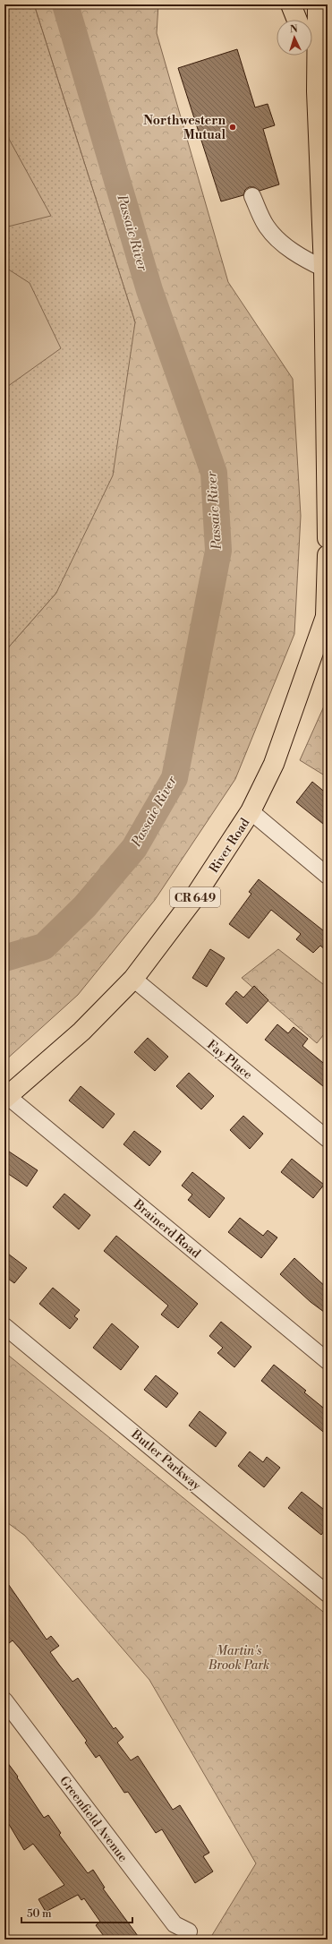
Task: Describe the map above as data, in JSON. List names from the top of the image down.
{
  "streets": {
    "main road": ["River Road", "CR 649"],
    "street": [
      "Fay Place",
      "Brainerd Road",
      "Butler Parkway",
      "Greenfield Avenue"
    ]
  },
  "crossings": [
    ["River Road", "Fay Place"],
    ["River Road", "Brainerd Road"]
  ],
  "water": ["Passaic River"],
  "parks": ["Martin's Brook Park"],
  "places": ["Northwestern Mutual"],
  "scale_bar": "50 m",
  "north": "top"
}
